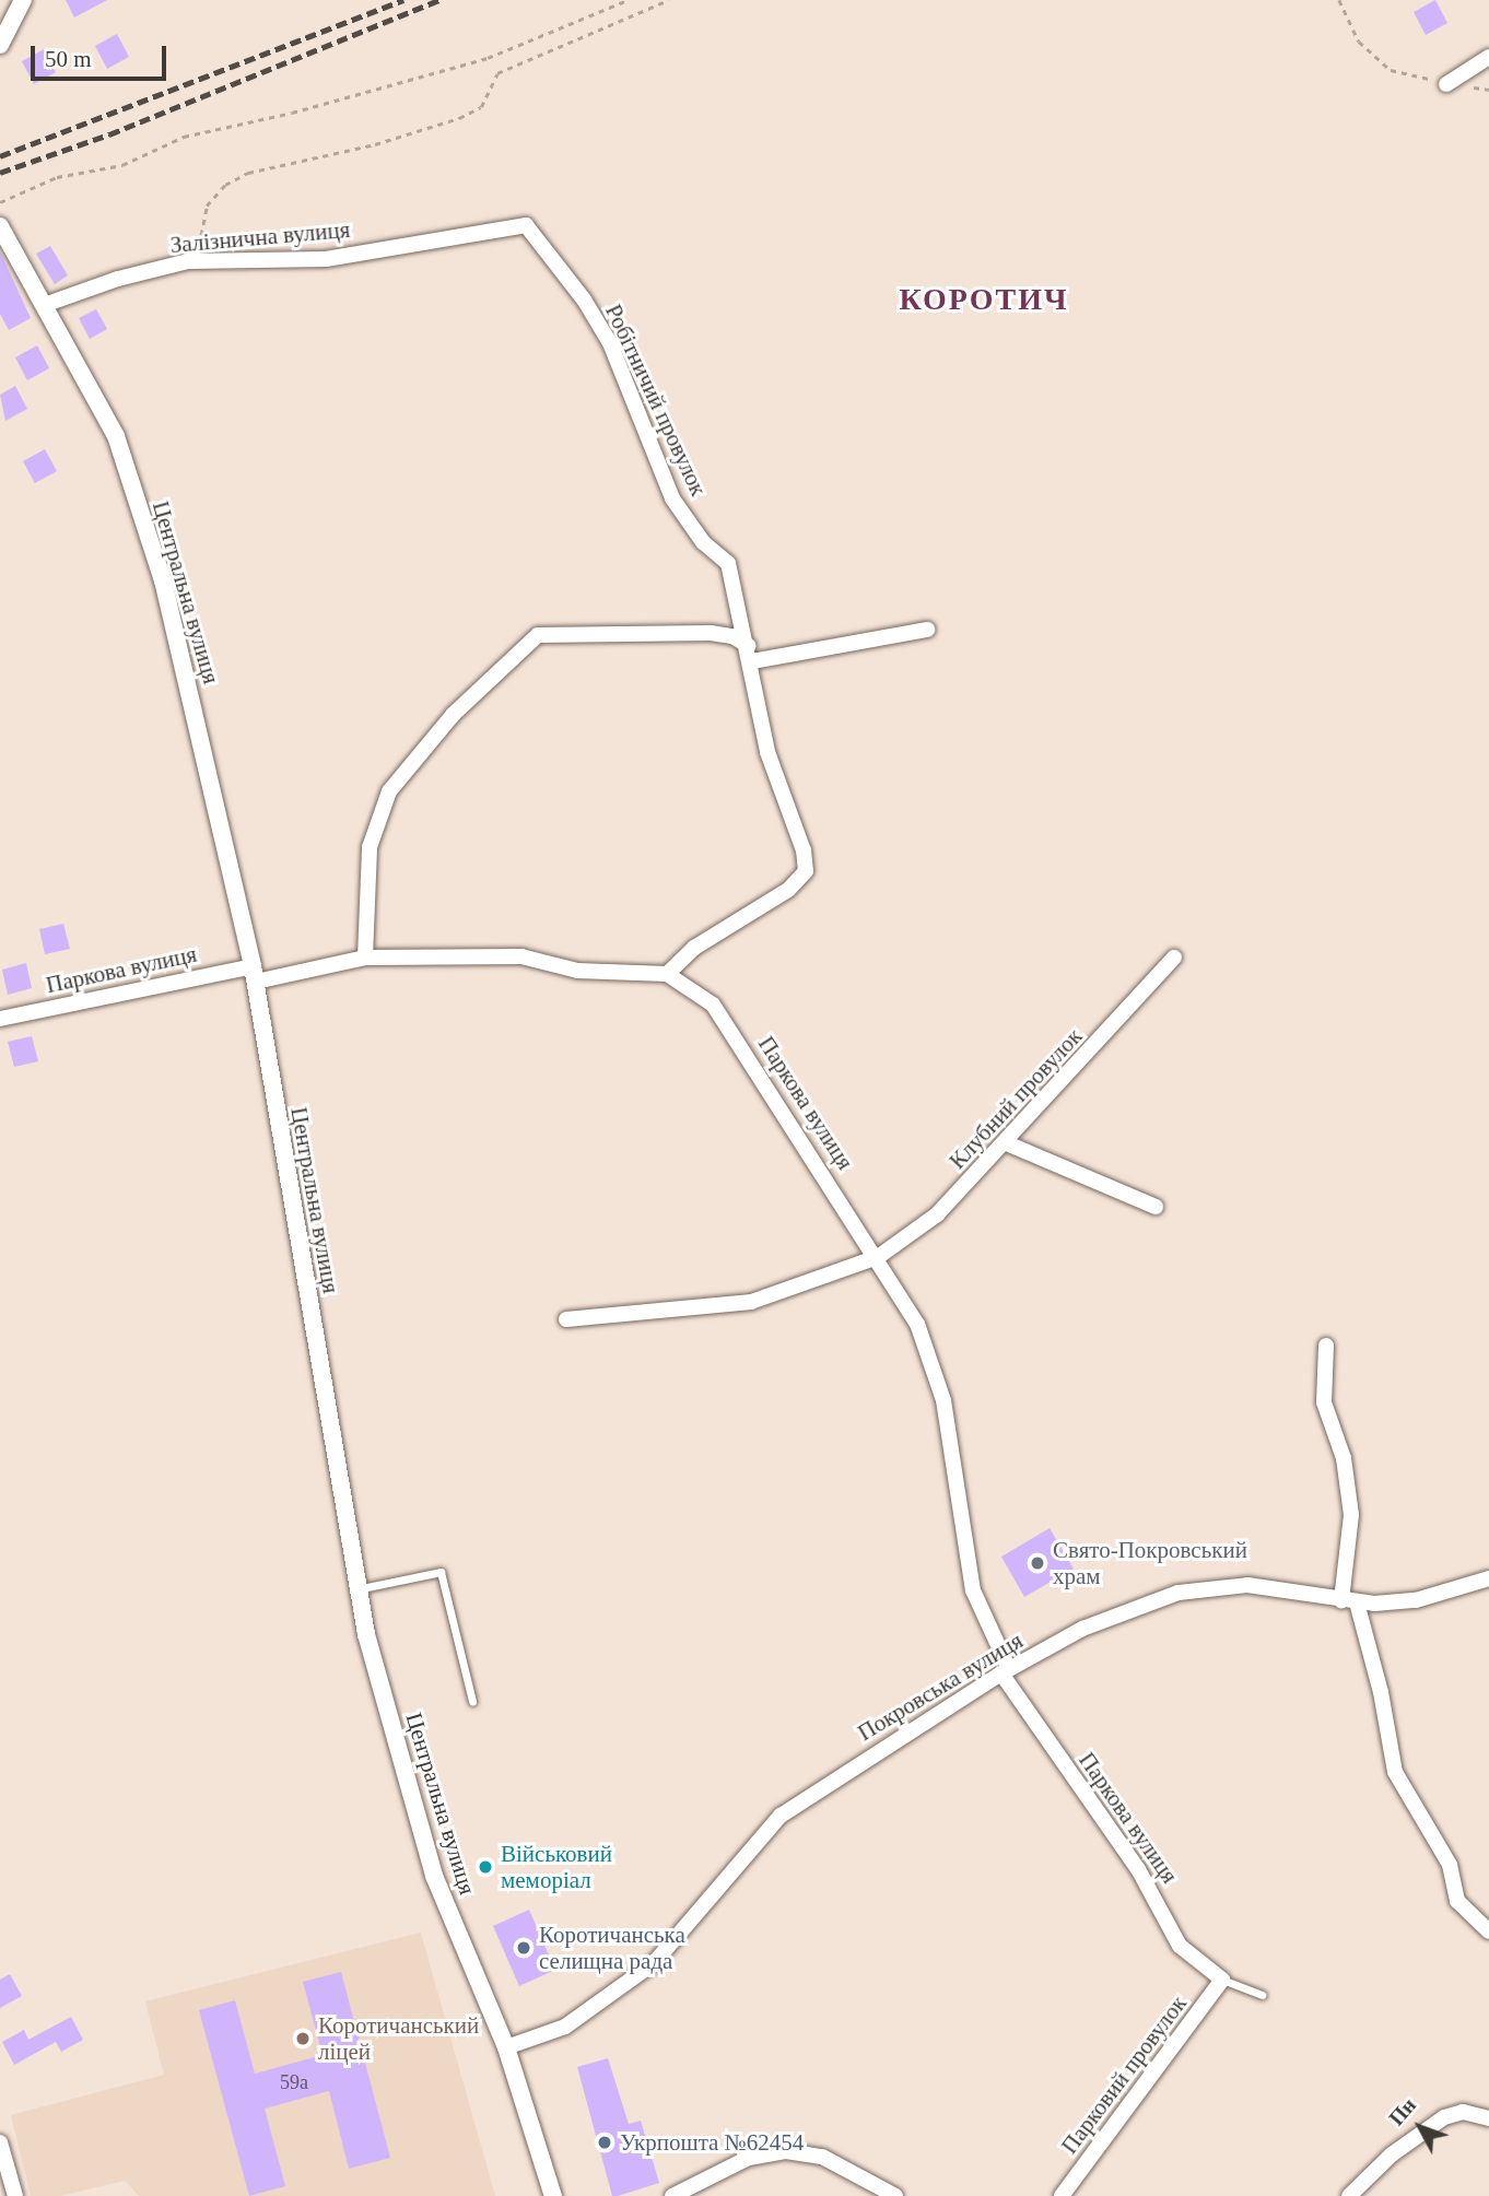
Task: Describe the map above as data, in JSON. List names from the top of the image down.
{
  "streets": {
    "street": [
      "Залізнична вулиця",
      "Робітничий провулок",
      "Центральна вулиця",
      "Паркова вулиця",
      "Клубний провулок",
      "Покровська вулиця",
      "Парковий провулок"
    ]
  },
  "crossings": [
    ["Залізнична вулиця", "Робітничий провулок"],
    ["Залізнична вулиця", "Центральна вулиця"],
    ["Робітничий провулок", "Паркова вулиця"],
    ["Центральна вулиця", "Паркова вулиця"],
    ["Центральна вулиця", "Покровська вулиця"],
    ["Паркова вулиця", "Клубний провулок"],
    ["Паркова вулиця", "Покровська вулиця"],
    ["Паркова вулиця", "Парковий провулок"]
  ],
  "districts": ["КОРОТИЧ"],
  "places": [
    "Свято-Покровський храм",
    "Військовий меморіал",
    "Коротичанська селищна рада",
    "Коротичанський ліцей",
    "Укрпошта №62454"
  ],
  "house_numbers": ["59а"],
  "scale_bar": "50 m",
  "north": "top left"
}
